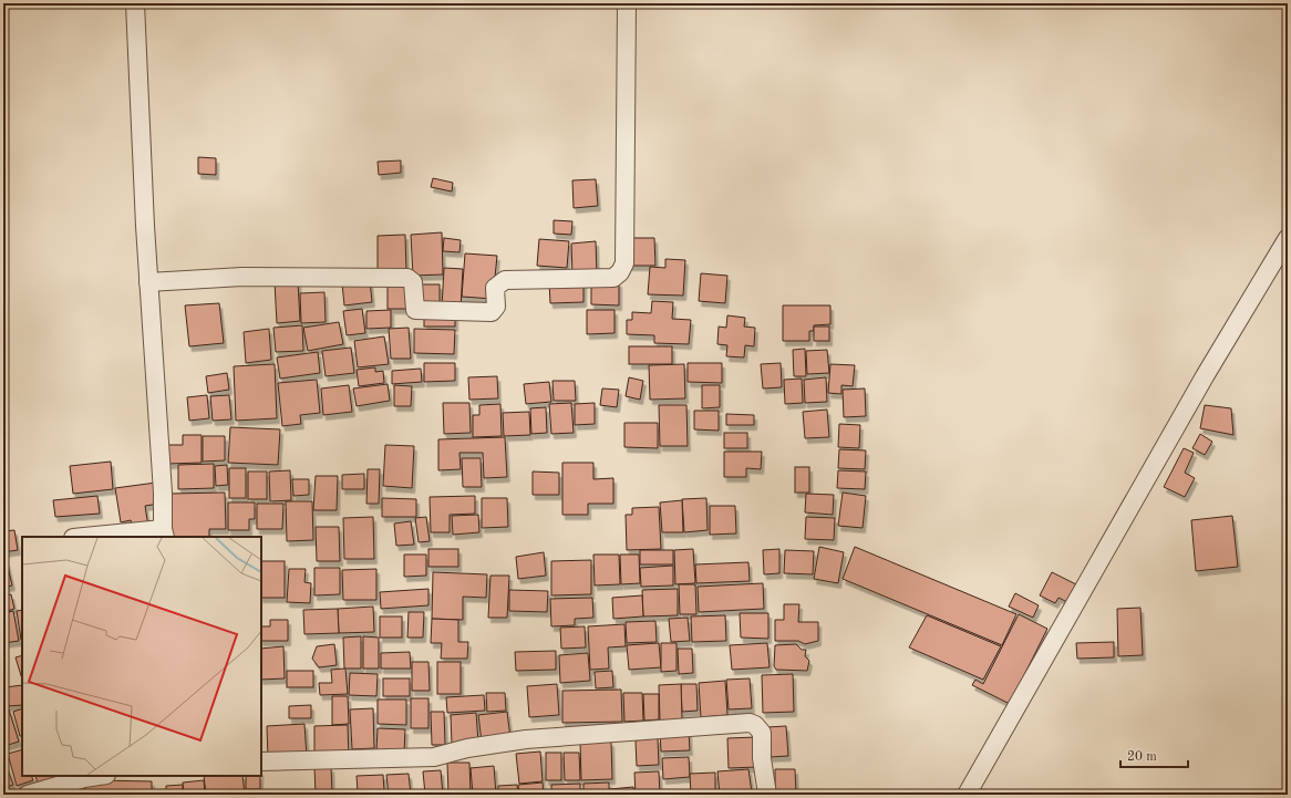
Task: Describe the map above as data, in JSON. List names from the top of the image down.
{
  "scale_bar": "20 m"
}
